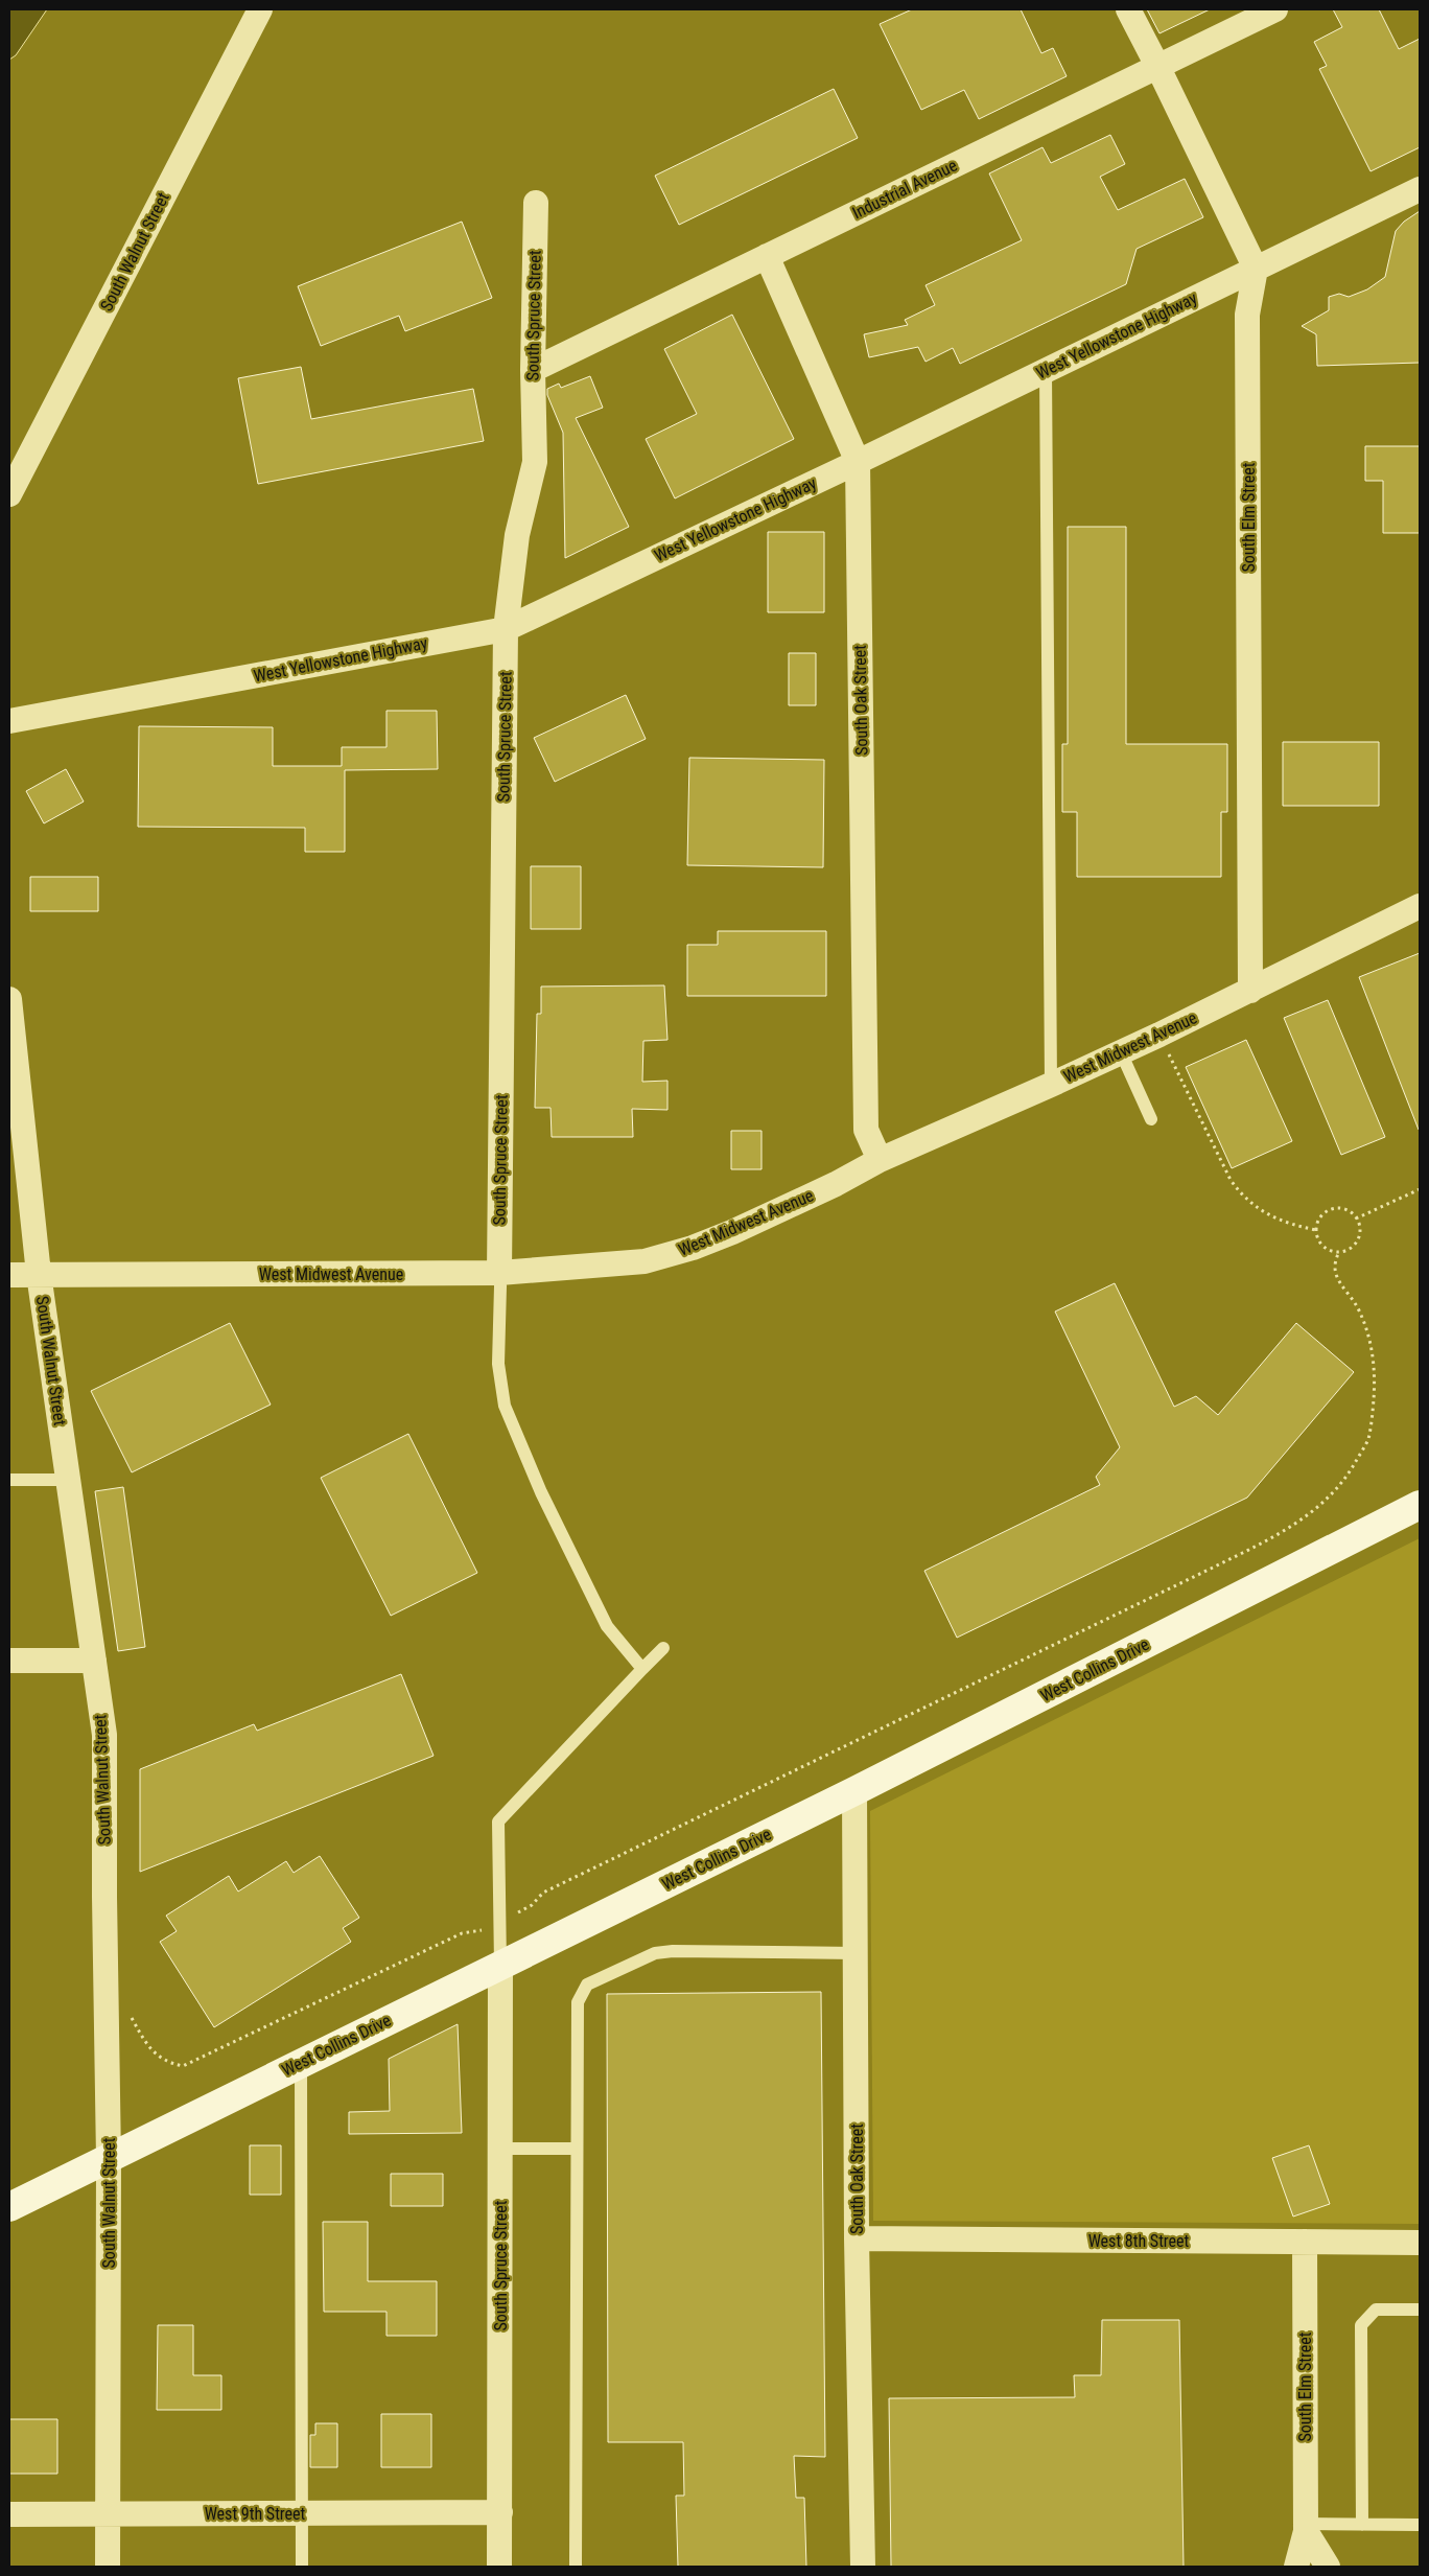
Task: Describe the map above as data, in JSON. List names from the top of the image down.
{
  "streets": {
    "main road": ["West Collins Drive"],
    "street": [
      "Industrial Avenue",
      "South Walnut Street",
      "South Spruce Street",
      "West Yellowstone Highway",
      "South Elm Street",
      "South Oak Street",
      "West Midwest Avenue",
      "West 8th Street",
      "West 9th Street"
    ]
  },
  "crossings": [
    ["Industrial Avenue", "South Spruce Street"],
    ["Industrial Avenue", "South Oak Street"],
    ["South Walnut Street", "West Midwest Avenue"],
    ["South Walnut Street", "West Collins Drive"],
    ["South Walnut Street", "West 9th Street"],
    ["South Spruce Street", "West Yellowstone Highway"],
    ["South Spruce Street", "West Midwest Avenue"],
    ["South Spruce Street", "West Collins Drive"],
    ["South Spruce Street", "West 9th Street"],
    ["West Yellowstone Highway", "South Elm Street"],
    ["West Yellowstone Highway", "South Oak Street"],
    ["South Elm Street", "West Midwest Avenue"],
    ["South Elm Street", "West 8th Street"],
    ["South Oak Street", "West Midwest Avenue"],
    ["South Oak Street", "West Collins Drive"],
    ["South Oak Street", "West 8th Street"]
  ]
}
